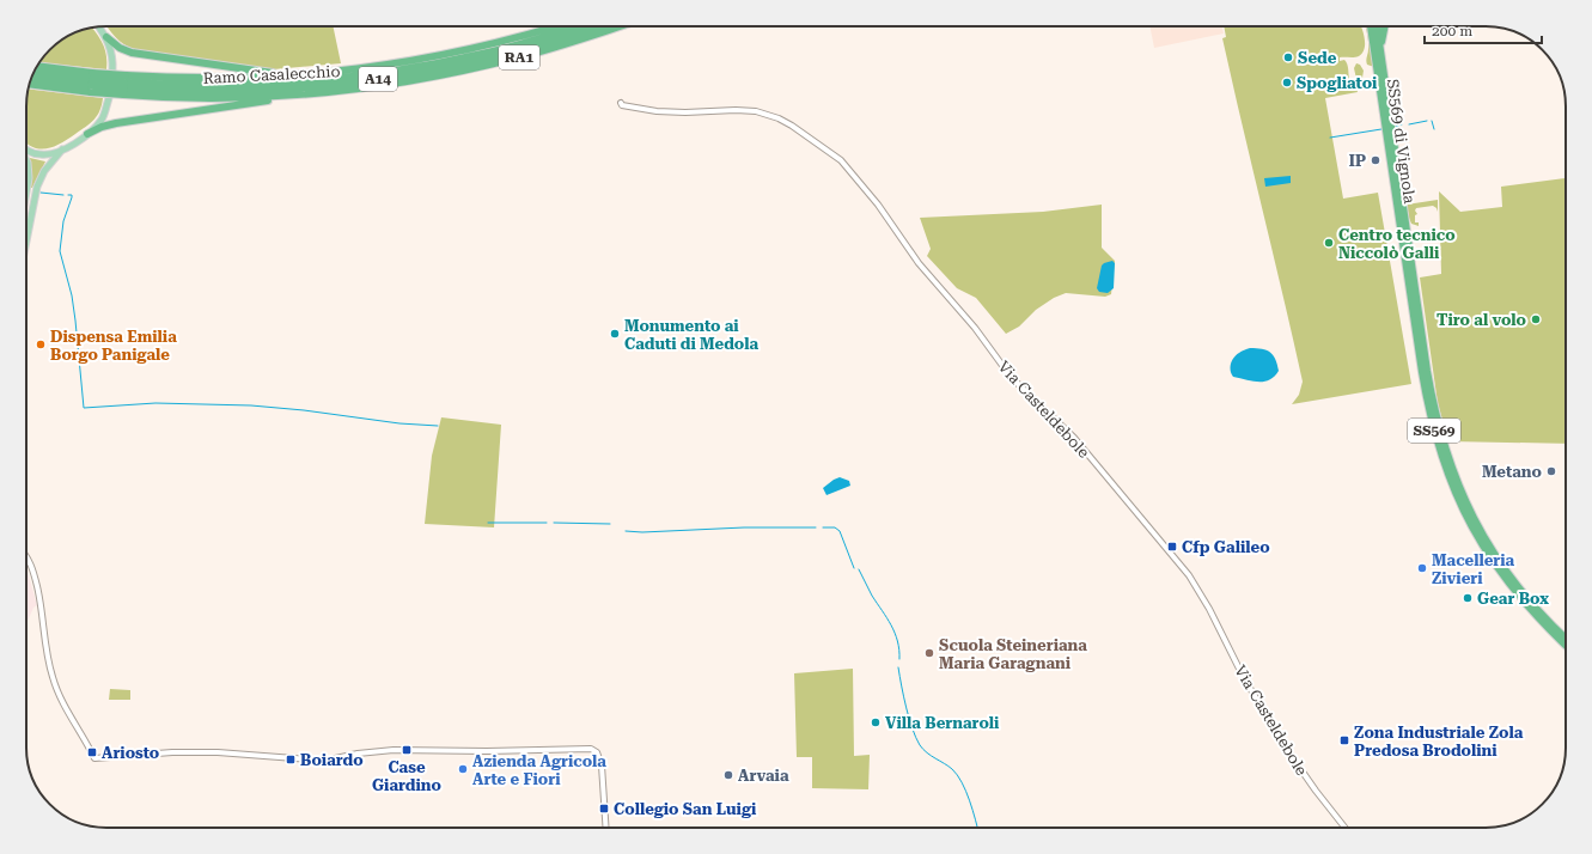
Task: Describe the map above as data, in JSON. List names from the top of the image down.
{
  "streets": {
    "highway": [
      "RA1",
      "Ramo Casalecchio",
      "A14",
      "SS569 di Vignola",
      "SS569"
    ],
    "street": ["Via Casteldebole"]
  },
  "crossings": [
    ["RA1", "Ramo Casalecchio"]
  ],
  "places": {
    "other": [
      "Sede",
      "Spogliatoi",
      "IP",
      "Centro tecnico Niccolò Galli",
      "Tiro al volo",
      "Monumento ai Caduti di Medola",
      "Dispensa Emilia Borgo Panigale",
      "Metano",
      "Macelleria Zivieri",
      "Gear Box",
      "Scuola Steineriana Maria Garagnani",
      "Villa Bernaroli",
      "Azienda Agricola Arte e Fiori",
      "Arvaia"
    ],
    "transit": [
      "Cfp Galileo",
      "Zona Industriale Zola Predosa Brodolini",
      "Case Giardino",
      "Ariosto",
      "Boiardo",
      "Collegio San Luigi"
    ]
  },
  "scale_bar": "200 m"
}
